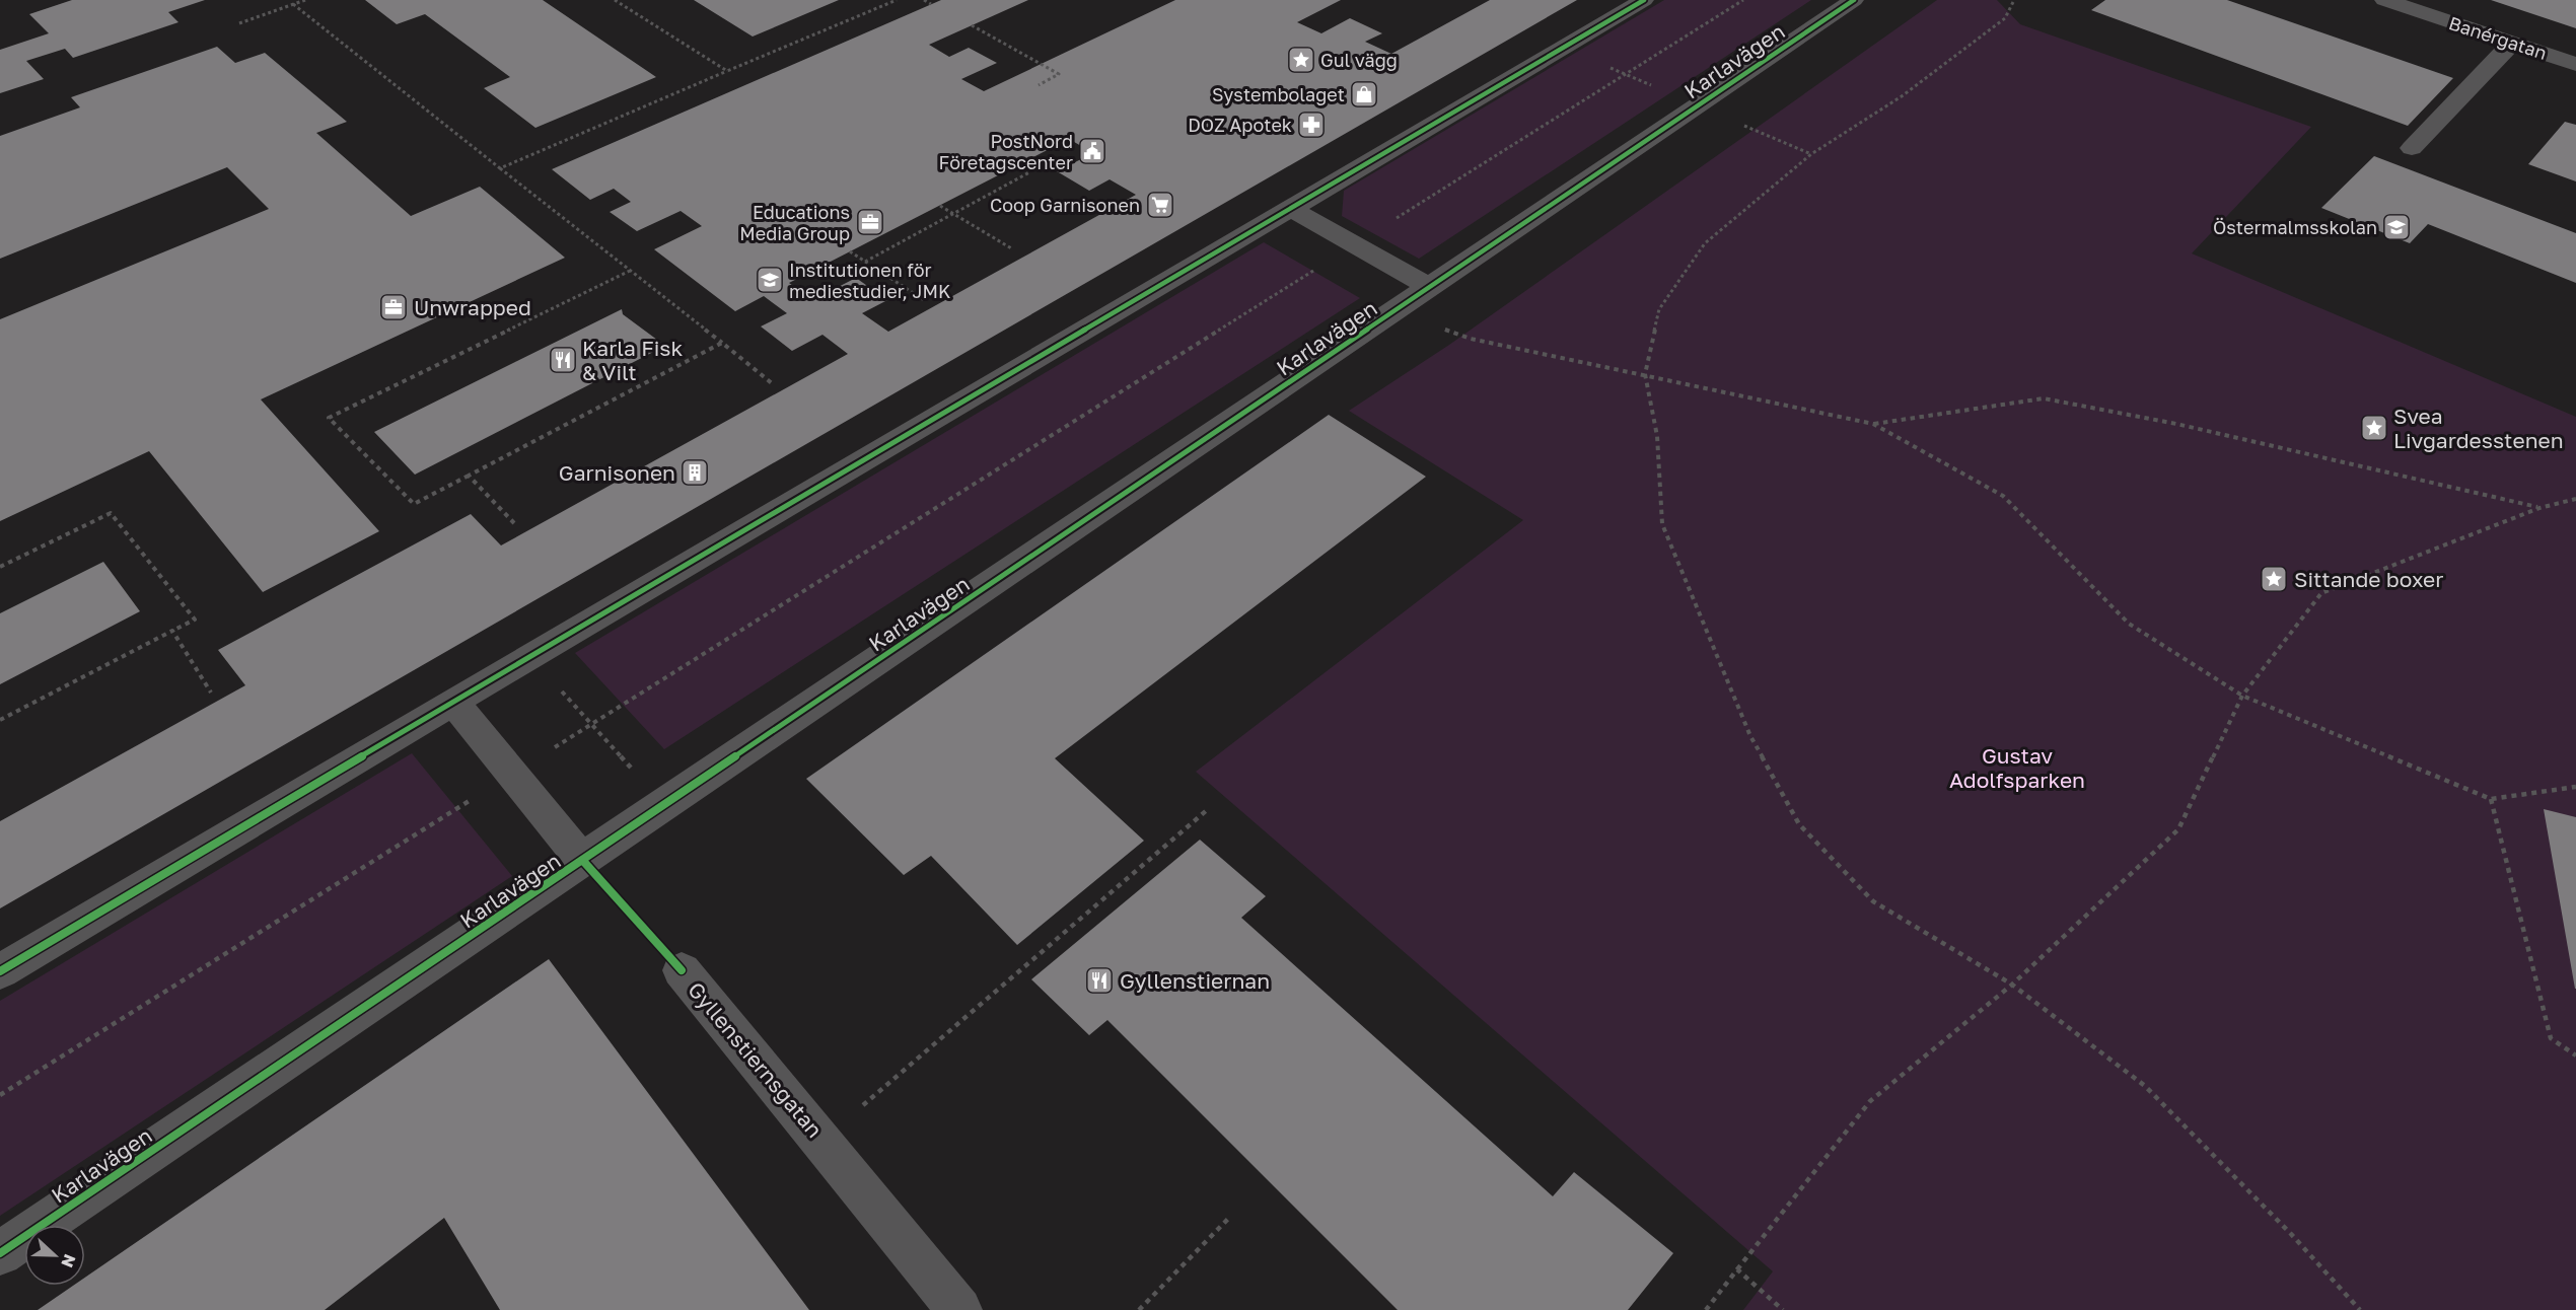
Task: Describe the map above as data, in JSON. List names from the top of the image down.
{
  "streets": {
    "street": ["Banérgatan", "Karlavägen", "Gyllenstiernsgatan"]
  },
  "parks": ["Gustav Adolfsparken"],
  "places": {
    "place": ["Gul vägg", "Svea Livgardesstenen", "Sittande boxer"],
    "shop": ["Systembolaget"],
    "pharmacy": ["DOZ Apotek"],
    "public building": ["PostNord Företagscenter"],
    "supermarket": ["Coop Garnisonen"],
    "office": ["Educations Media Group", "Unwrapped"],
    "school or university": ["Östermalmsskolan", "Institutionen för mediestudier, JMK"],
    "restaurant": ["Karla Fisk & Vilt", "Gyllenstiernan"],
    "building": ["Garnisonen"]
  },
  "north": "right"
}
